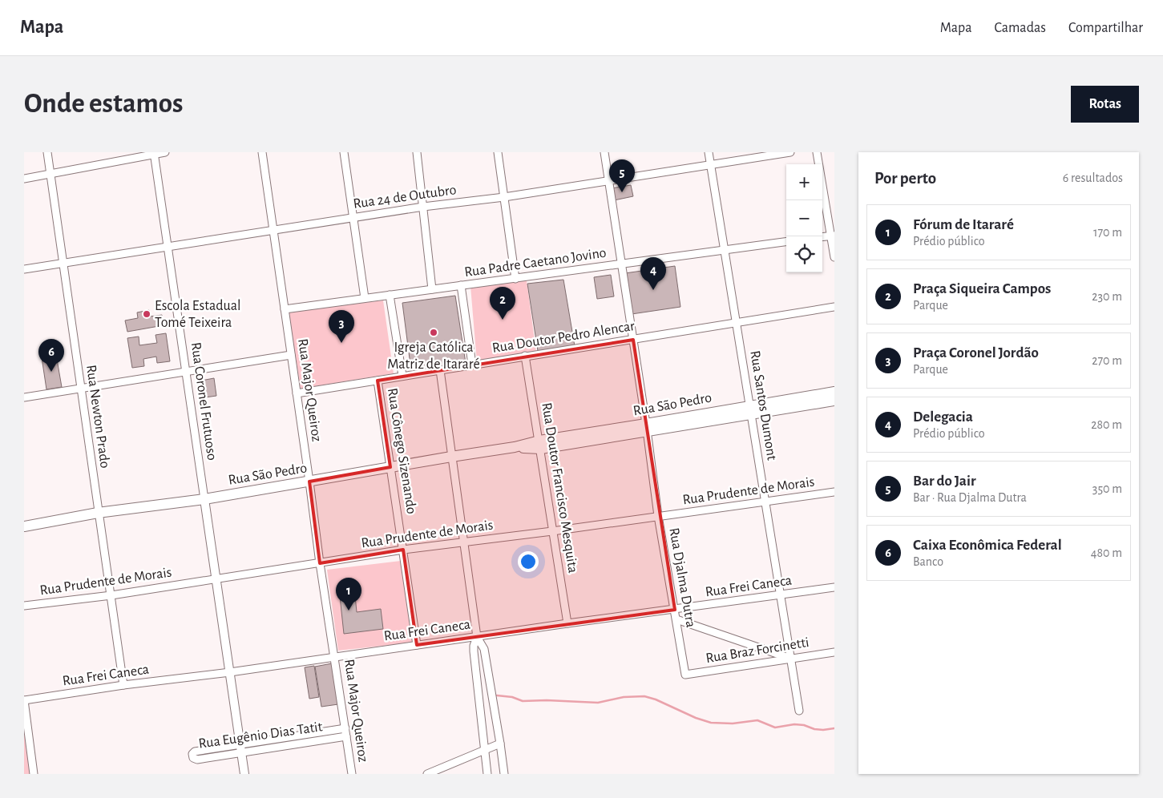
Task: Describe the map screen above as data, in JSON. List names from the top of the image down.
{
  "streets": {
    "main road": ["Rua São Pedro"],
    "street": [
      "Rua 24 de Outubro",
      "Rua Padre Caetano Jovino",
      "Rua Doutor Pedro Alencar",
      "Rua Major Queiroz",
      "Rua Coronel Frutuoso",
      "Rua Santos Dumont",
      "Rua Newton Prado",
      "Rua Cônego Sizenando",
      "Rua Doutor Francisco Mesquita",
      "Rua Prudente de Morais",
      "Rua Djalma Dutra",
      "Rua Frei Caneca",
      "Rua Braz Forcinetti",
      "Rua Eugênio Dias Tatit"
    ]
  },
  "crossings": [
    ["Rua 24 de Outubro", "Rua Major Queiroz"],
    ["Rua 24 de Outubro", "Rua Coronel Frutuoso"],
    ["Rua 24 de Outubro", "Rua Santos Dumont"],
    ["Rua 24 de Outubro", "Rua Newton Prado"],
    ["Rua 24 de Outubro", "Rua Djalma Dutra"],
    ["Rua Padre Caetano Jovino", "Rua Major Queiroz"],
    ["Rua Padre Caetano Jovino", "Rua Santos Dumont"],
    ["Rua Padre Caetano Jovino", "Rua Djalma Dutra"],
    ["Rua Doutor Pedro Alencar", "Rua Major Queiroz"],
    ["Rua Doutor Pedro Alencar", "Rua Santos Dumont"],
    ["Rua Doutor Pedro Alencar", "Rua Cônego Sizenando"],
    ["Rua Doutor Pedro Alencar", "Rua Doutor Francisco Mesquita"],
    ["Rua Doutor Pedro Alencar", "Rua Djalma Dutra"],
    ["Rua Major Queiroz", "Rua São Pedro"],
    ["Rua Major Queiroz", "Rua Prudente de Morais"],
    ["Rua Major Queiroz", "Rua Frei Caneca"],
    ["Rua Major Queiroz", "Rua Eugênio Dias Tatit"],
    ["Rua Coronel Frutuoso", "Rua São Pedro"],
    ["Rua Coronel Frutuoso", "Rua Prudente de Morais"],
    ["Rua Coronel Frutuoso", "Rua Frei Caneca"],
    ["Rua Coronel Frutuoso", "Rua Eugênio Dias Tatit"],
    ["Rua São Pedro", "Rua Santos Dumont"],
    ["Rua São Pedro", "Rua Newton Prado"],
    ["Rua São Pedro", "Rua Cônego Sizenando"],
    ["Rua São Pedro", "Rua Doutor Francisco Mesquita"],
    ["Rua São Pedro", "Rua Djalma Dutra"],
    ["Rua Santos Dumont", "Rua Prudente de Morais"],
    ["Rua Santos Dumont", "Rua Frei Caneca"],
    ["Rua Santos Dumont", "Rua Braz Forcinetti"],
    ["Rua Newton Prado", "Rua Prudente de Morais"],
    ["Rua Newton Prado", "Rua Frei Caneca"],
    ["Rua Cônego Sizenando", "Rua Prudente de Morais"],
    ["Rua Cônego Sizenando", "Rua Frei Caneca"],
    ["Rua Doutor Francisco Mesquita", "Rua Prudente de Morais"],
    ["Rua Doutor Francisco Mesquita", "Rua Frei Caneca"],
    ["Rua Prudente de Morais", "Rua Djalma Dutra"],
    ["Rua Djalma Dutra", "Rua Frei Caneca"],
    ["Rua Djalma Dutra", "Rua Braz Forcinetti"]
  ],
  "places": ["Escola Estadual Tomé Teixeira", "Igreja Católica Matriz de Itararé"],
  "page": {
    "header": "Mapa",
    "nav": ["Mapa", "Camadas", "Compartilhar"],
    "buttons": "Rotas",
    "title": "Onde estamos",
    "heading": ["Por perto", "6 resultados"],
    "pins": [
      "5",
      "4",
      "2",
      "3",
      "6",
      "1"
    ],
    "map_buttons": ["+", "−"],
    "list": [
      {
        "mark": "1",
        "name": "Fórum de Itararé",
        "note": "Prédio público",
        "value": "170 m"
      },
      {
        "mark": "2",
        "name": "Praça Siqueira Campos",
        "note": "Parque",
        "value": "230 m"
      },
      {
        "mark": "3",
        "name": "Praça Coronel Jordão",
        "note": "Parque",
        "value": "270 m"
      },
      {
        "mark": "4",
        "name": "Delegacia",
        "note": "Prédio público",
        "value": "280 m"
      },
      {
        "mark": "5",
        "name": "Bar do Jair",
        "note": "Bar · Rua Djalma Dutra",
        "value": "350 m"
      },
      {
        "mark": "6",
        "name": "Caixa Econômica Federal",
        "note": "Banco",
        "value": "480 m"
      }
    ]
  }
}
